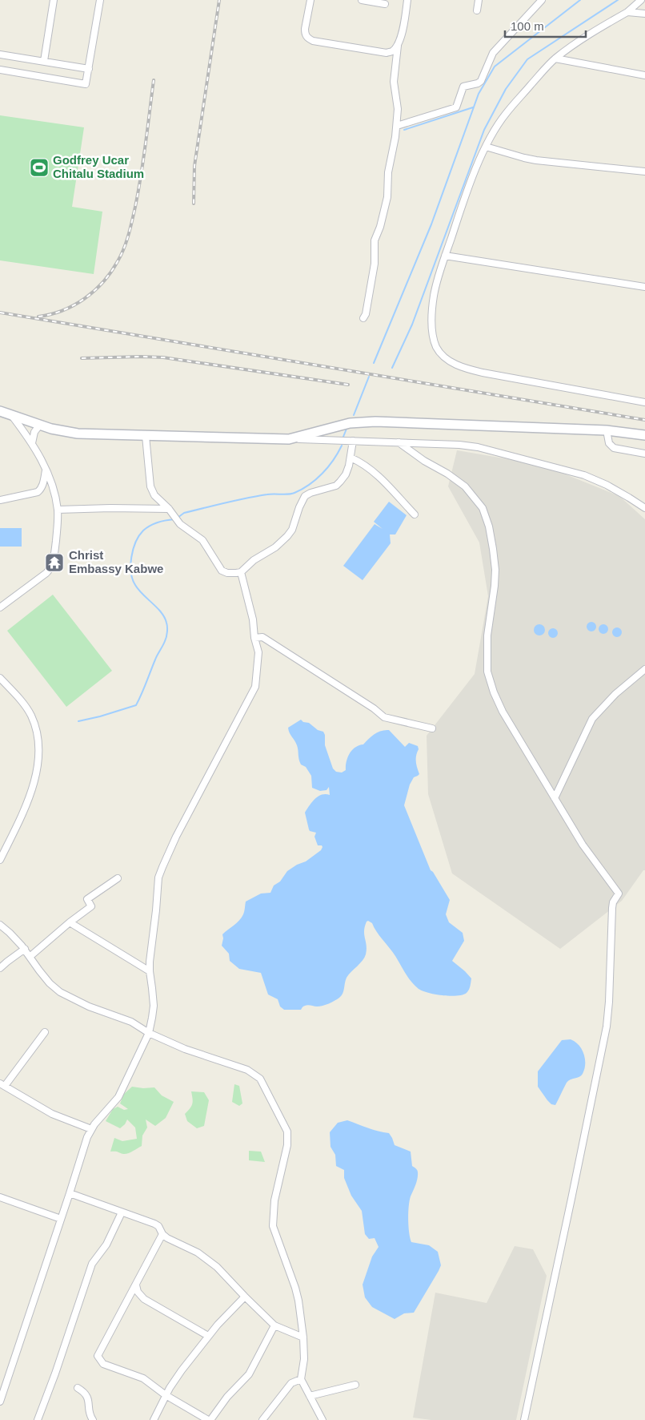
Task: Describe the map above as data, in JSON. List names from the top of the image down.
{
  "places": {
    "sports": ["Godfrey Ucar Chitalu Stadium"],
    "temple": ["Christ Embassy Kabwe"]
  },
  "scale_bar": "100 m"
}
